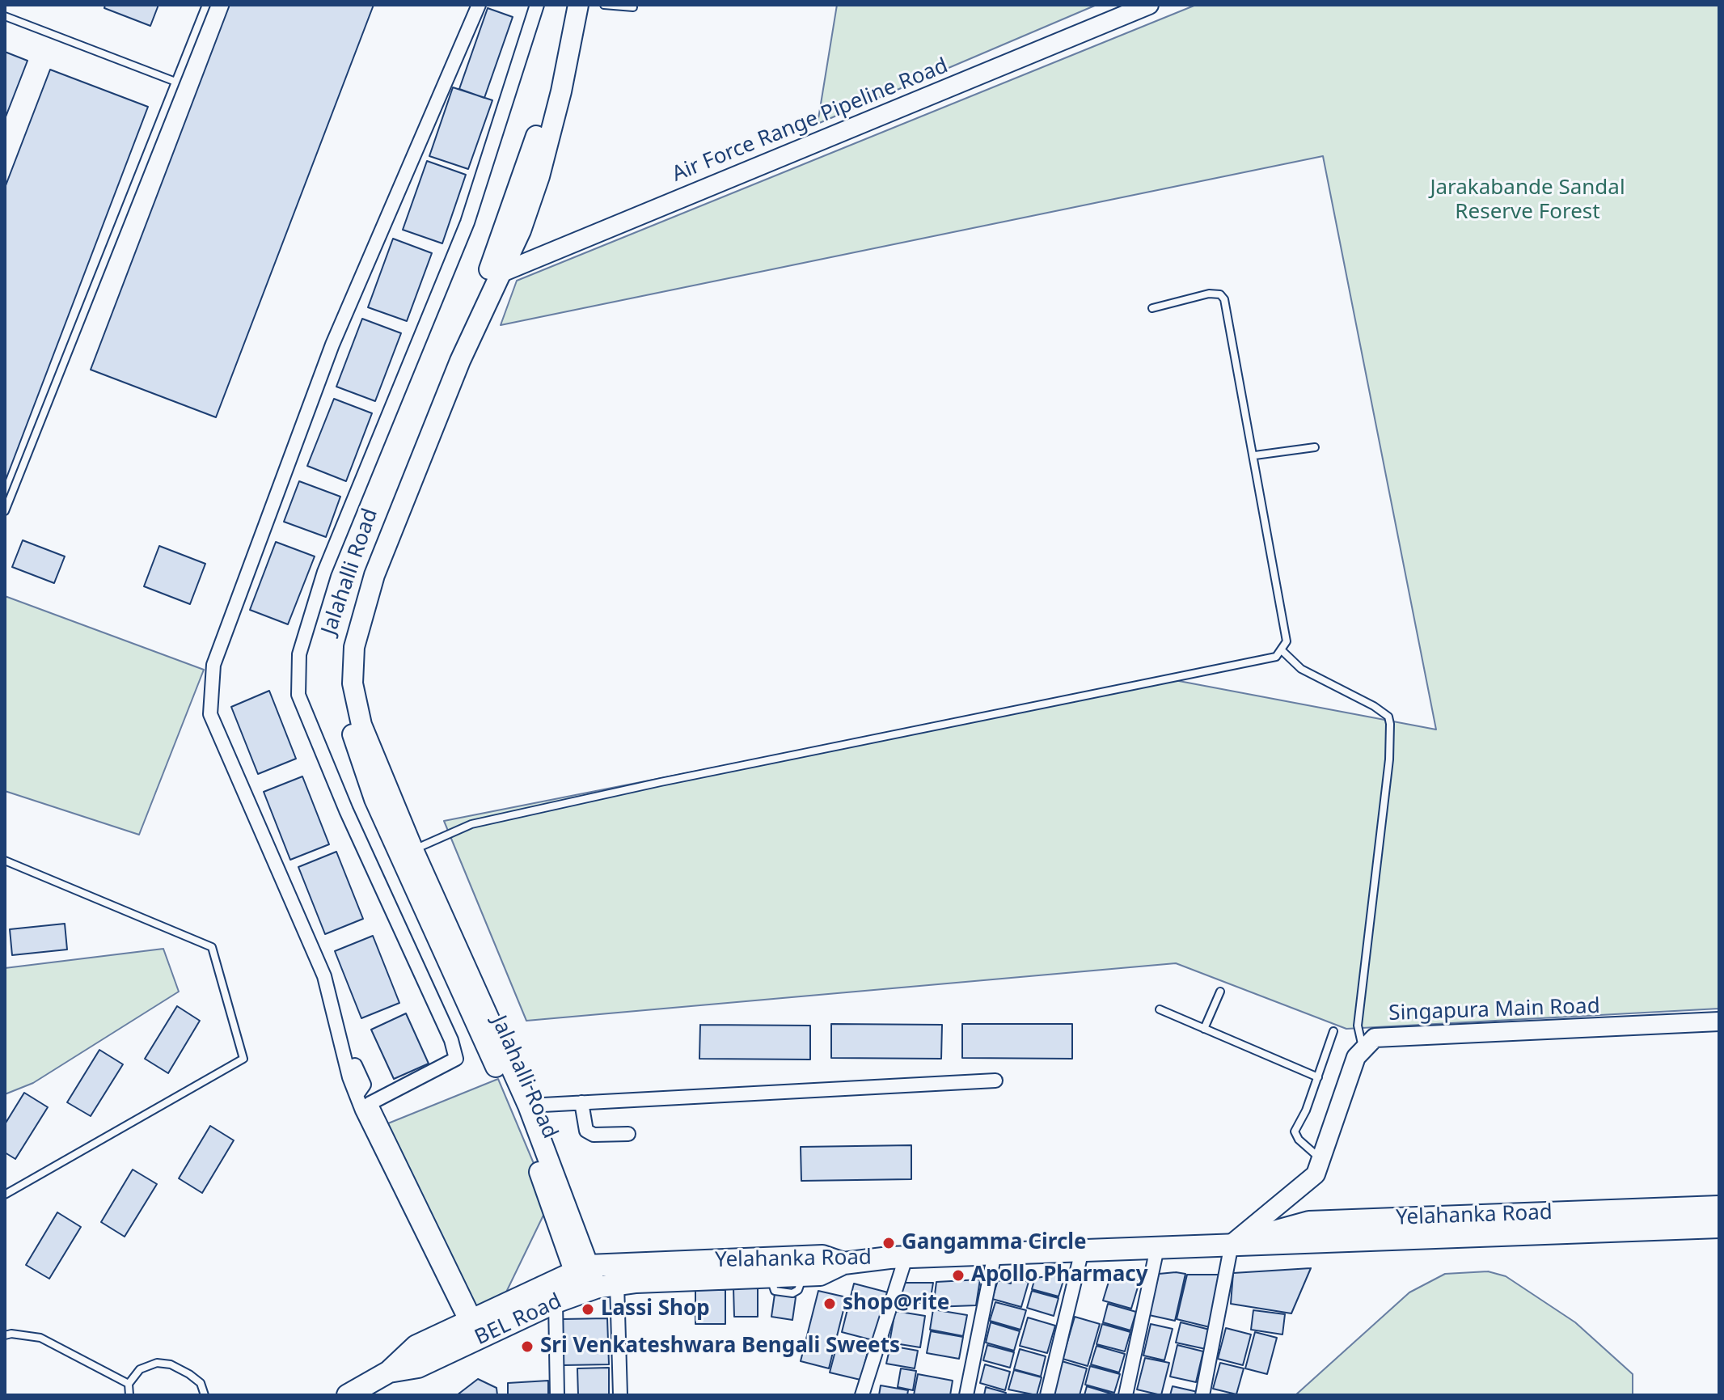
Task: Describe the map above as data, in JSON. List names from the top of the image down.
{
  "streets": {
    "main road": ["Jalahalli Road", "Yelahanka Road", "BEL Road"],
    "street": ["Air Force Range Pipeline Road", "Singapura Main Road"]
  },
  "crossings": [
    ["Air Force Range Pipeline Road", "Jalahalli Road"],
    ["Jalahalli Road", "Yelahanka Road"],
    ["Jalahalli Road", "BEL Road"],
    ["Yelahanka Road", "BEL Road"]
  ],
  "parks": ["Jarakabande Sandal Reserve Forest"],
  "places": [
    "Gangamma Circle",
    "Apollo Pharmacy",
    "shop@rite",
    "Lassi Shop",
    "Sri Venkateshwara Bengali Sweets"
  ]
}
